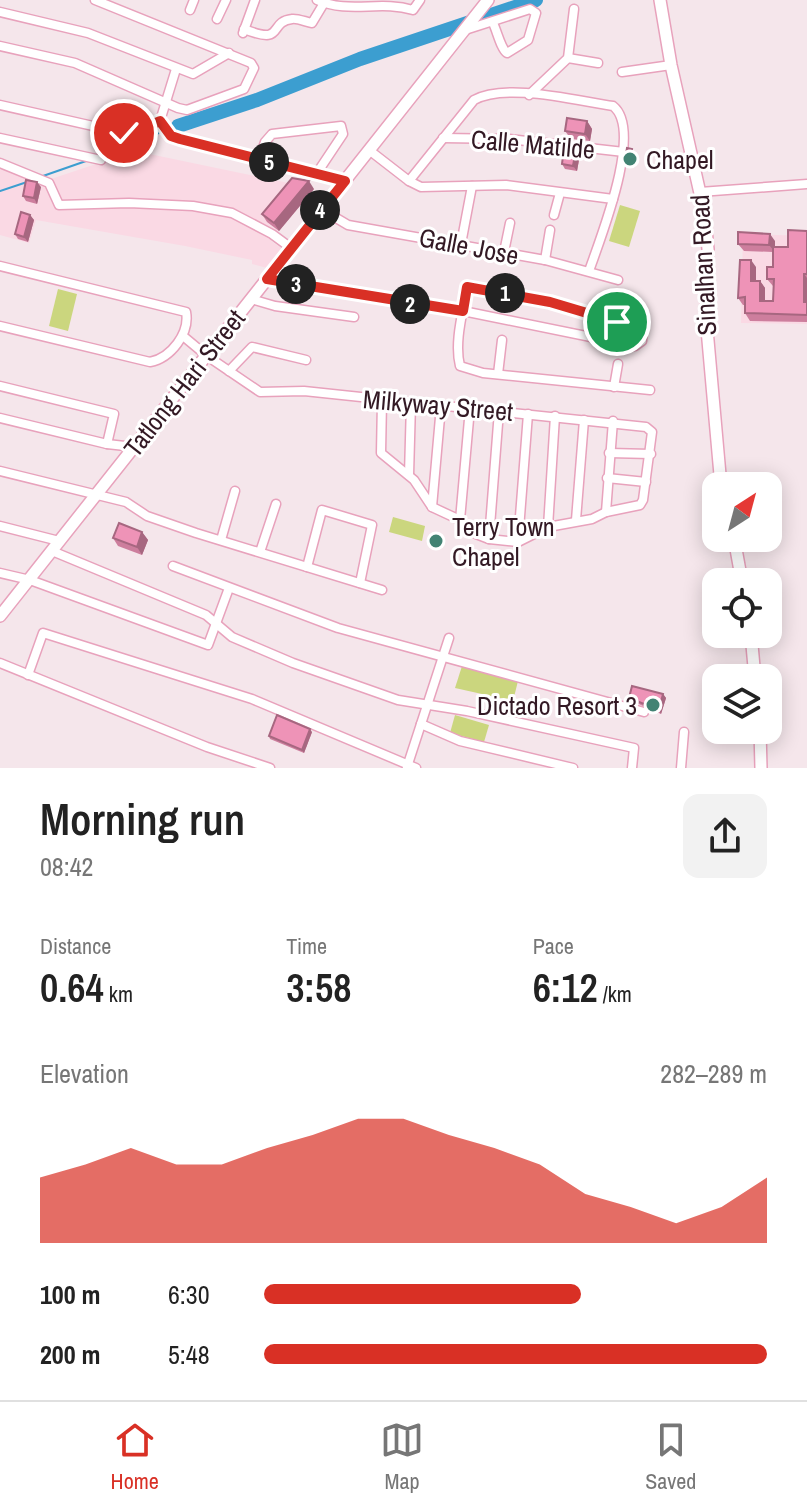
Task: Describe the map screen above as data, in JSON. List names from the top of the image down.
{
  "streets": {
    "street": [
      "Calle Matilde",
      "Galle Jose",
      "Sinalhan Road",
      "Tatlong Hari Street",
      "Milkyway Street"
    ]
  },
  "crossings": [
    ["Galle Jose", "Tatlong Hari Street"],
    ["Tatlong Hari Street", "Milkyway Street"]
  ],
  "places": ["Chapel", "Terry Town Chapel", "Dictado Resort 3"],
  "north": "top right",
  "page": {
    "pins": [
      "5",
      "4",
      "3",
      "1",
      "2"
    ],
    "heading": ["Morning run", "08:42"],
    "stats": [
      ["Distance", "0.64 km"],
      ["Time", "3:58"],
      ["Pace", "6:12 /km"]
    ],
    "chart": ["Elevation", "282–289 m"],
    "list": [
      {
        "name": "100 m",
        "note": "6:30"
      },
      {
        "name": "200 m",
        "note": "5:48"
      }
    ],
    "tabs": ["Home", "Map", "Saved"]
  }
}
